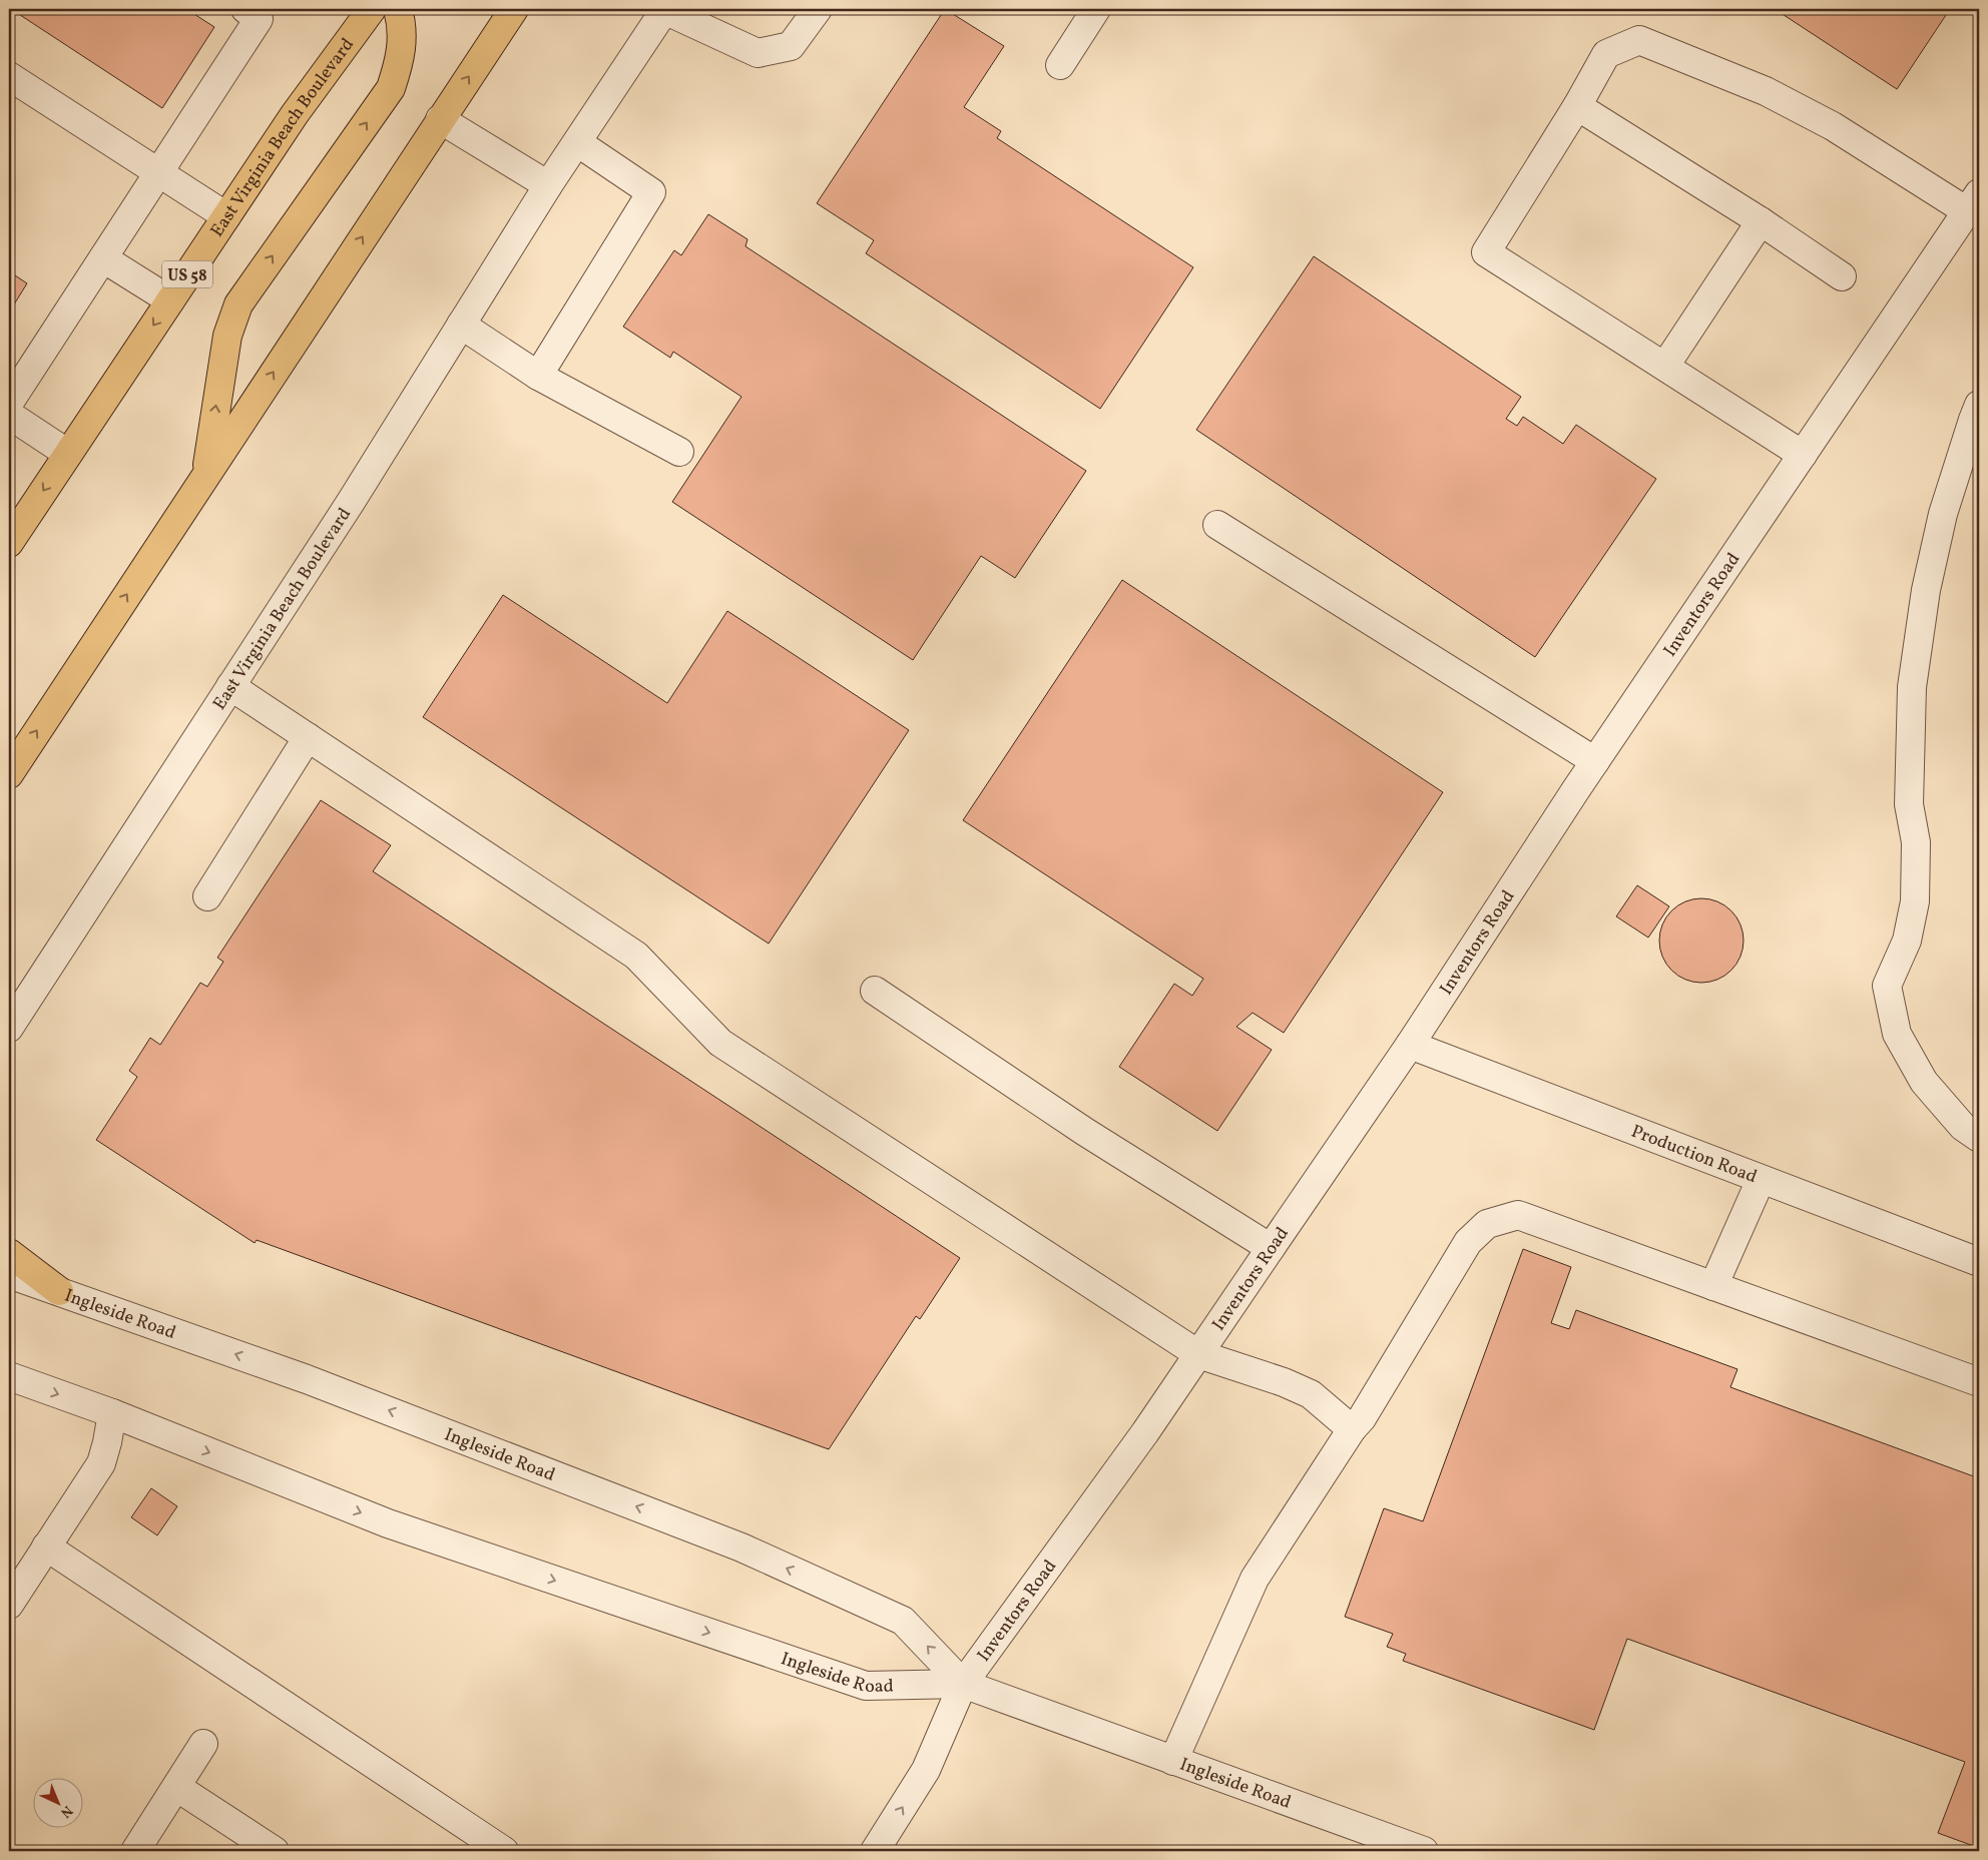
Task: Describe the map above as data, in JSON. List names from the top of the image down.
{
  "streets": {
    "main road": ["East Virginia Beach Boulevard", "US 58"],
    "street": ["Inventors Road", "Production Road", "Ingleside Road"]
  },
  "crossings": [
    ["Inventors Road", "Production Road"],
    ["Inventors Road", "Ingleside Road"]
  ],
  "north": "bottom right"
}
